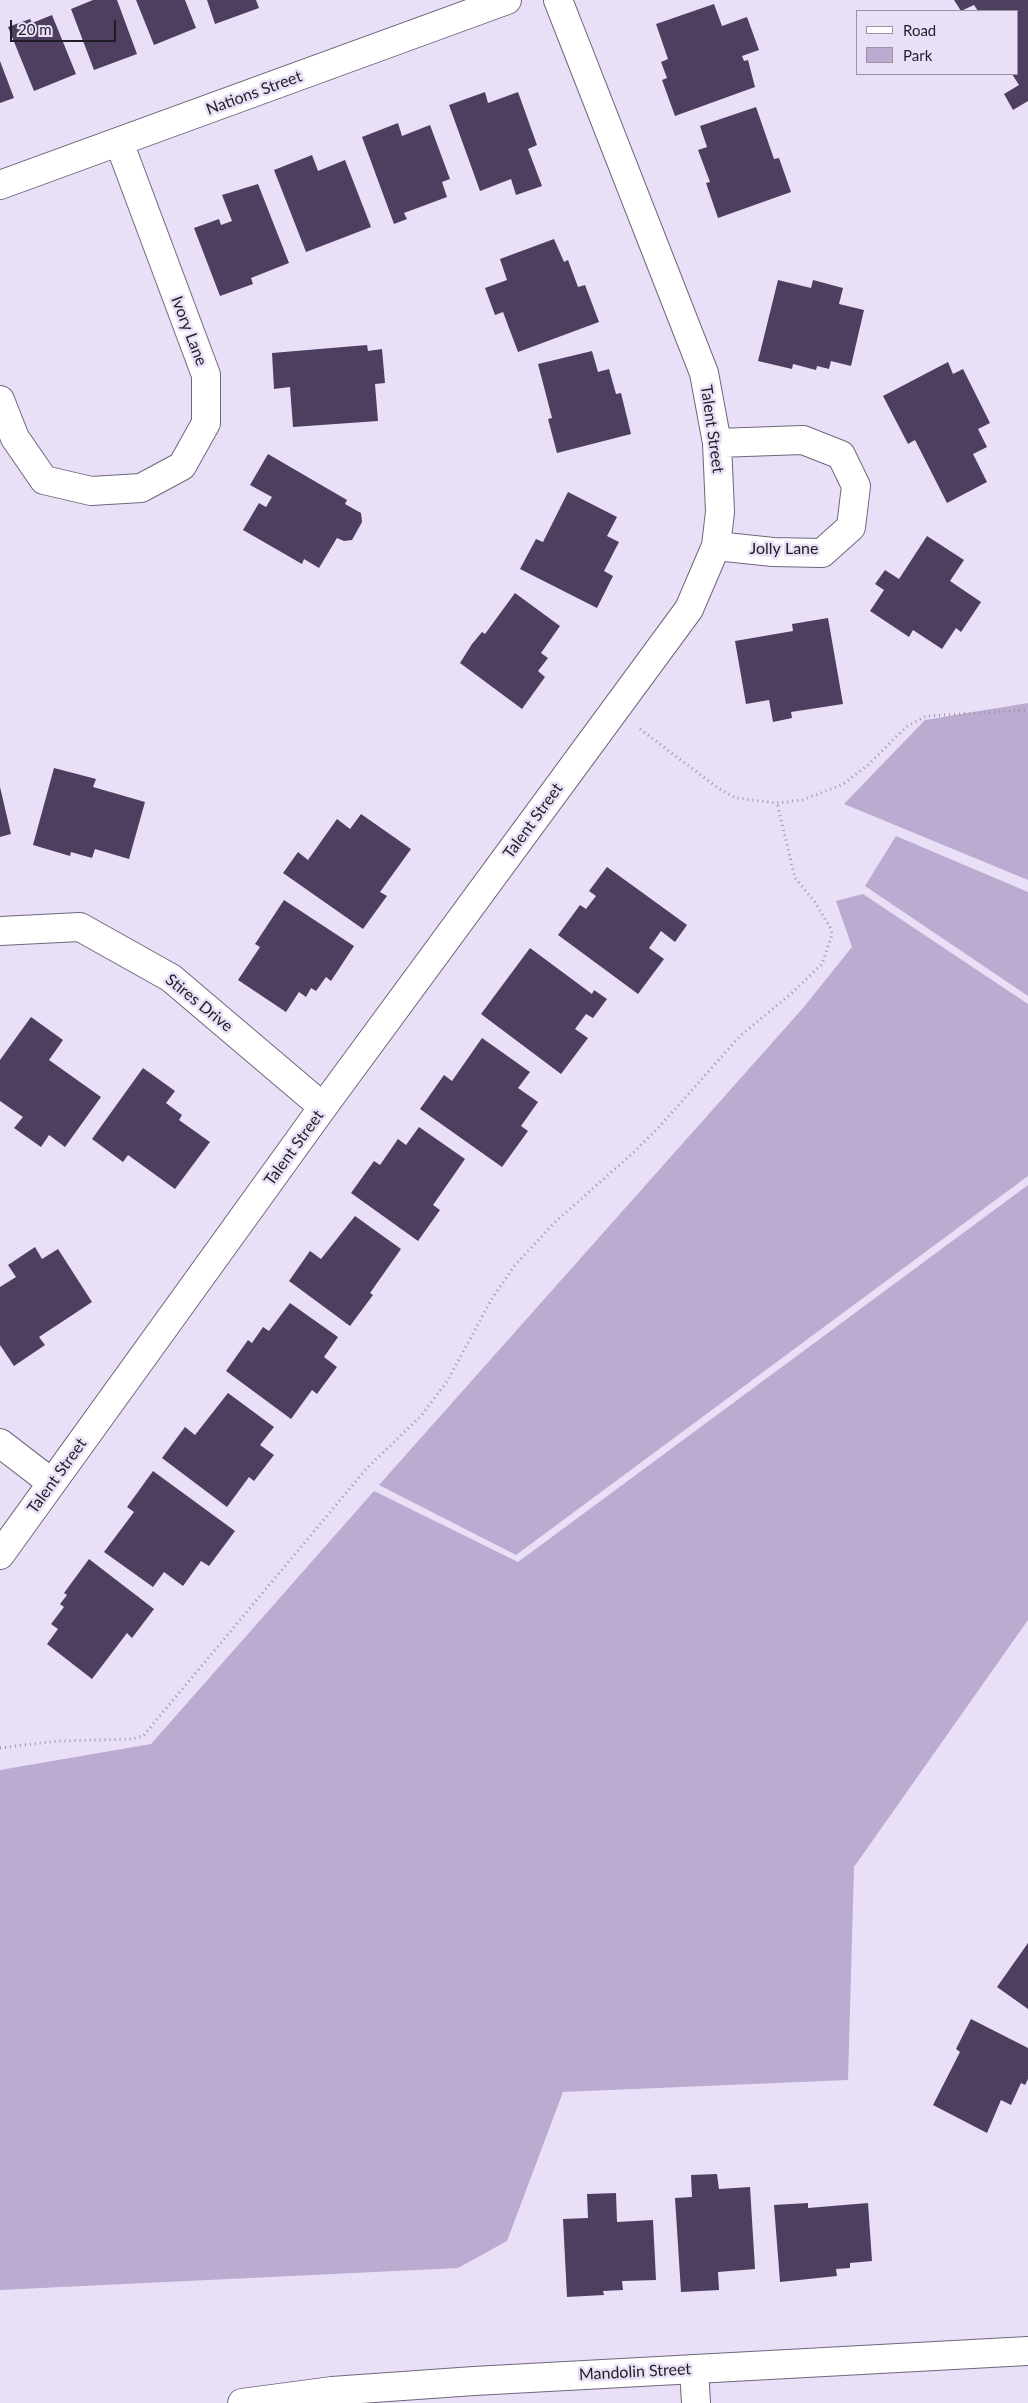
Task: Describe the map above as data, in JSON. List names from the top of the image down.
{
  "streets": {
    "street": [
      "Nations Street",
      "Ivory Lane",
      "Talent Street",
      "Jolly Lane",
      "Stires Drive",
      "Mandolin Street"
    ]
  },
  "crossings": [
    ["Nations Street", "Ivory Lane"],
    ["Talent Street", "Jolly Lane"],
    ["Talent Street", "Stires Drive"]
  ],
  "legend": ["Road", "Park"],
  "scale_bar": "20 m"
}
